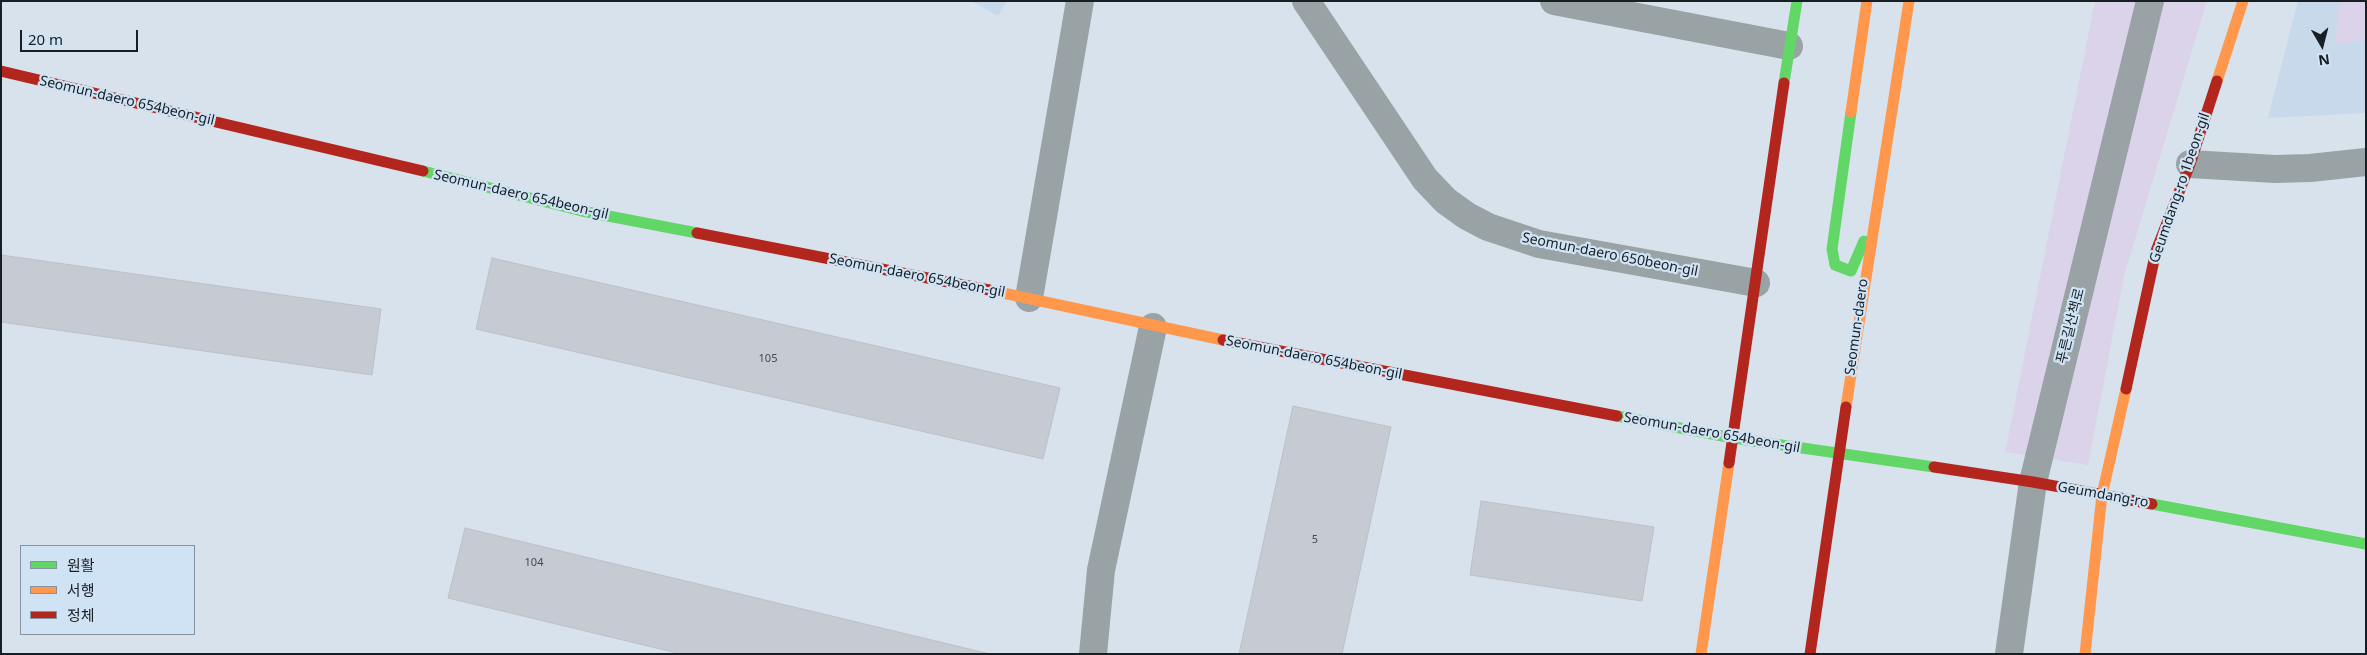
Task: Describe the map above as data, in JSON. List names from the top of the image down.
{
  "streets": {
    "street": [
      "Seomun-daero 654beon-gil",
      "Geumdang-ro 1beon-gil",
      "Seomun-daero 650beon-gil",
      "푸른길산책로",
      "Seomun-daero",
      "Geumdang-ro"
    ]
  },
  "crossings": [
    ["Seomun-daero 654beon-gil", "Seomun-daero"],
    ["Seomun-daero 654beon-gil", "Geumdang-ro"],
    ["Geumdang-ro 1beon-gil", "Geumdang-ro"],
    ["푸른길산책로", "Geumdang-ro"],
    ["Seomun-daero", "Geumdang-ro"]
  ],
  "house_numbers": ["105", "5", "104"],
  "legend": ["원활", "서행", "정체"],
  "scale_bar": "20 m",
  "north": "bottom"
}
